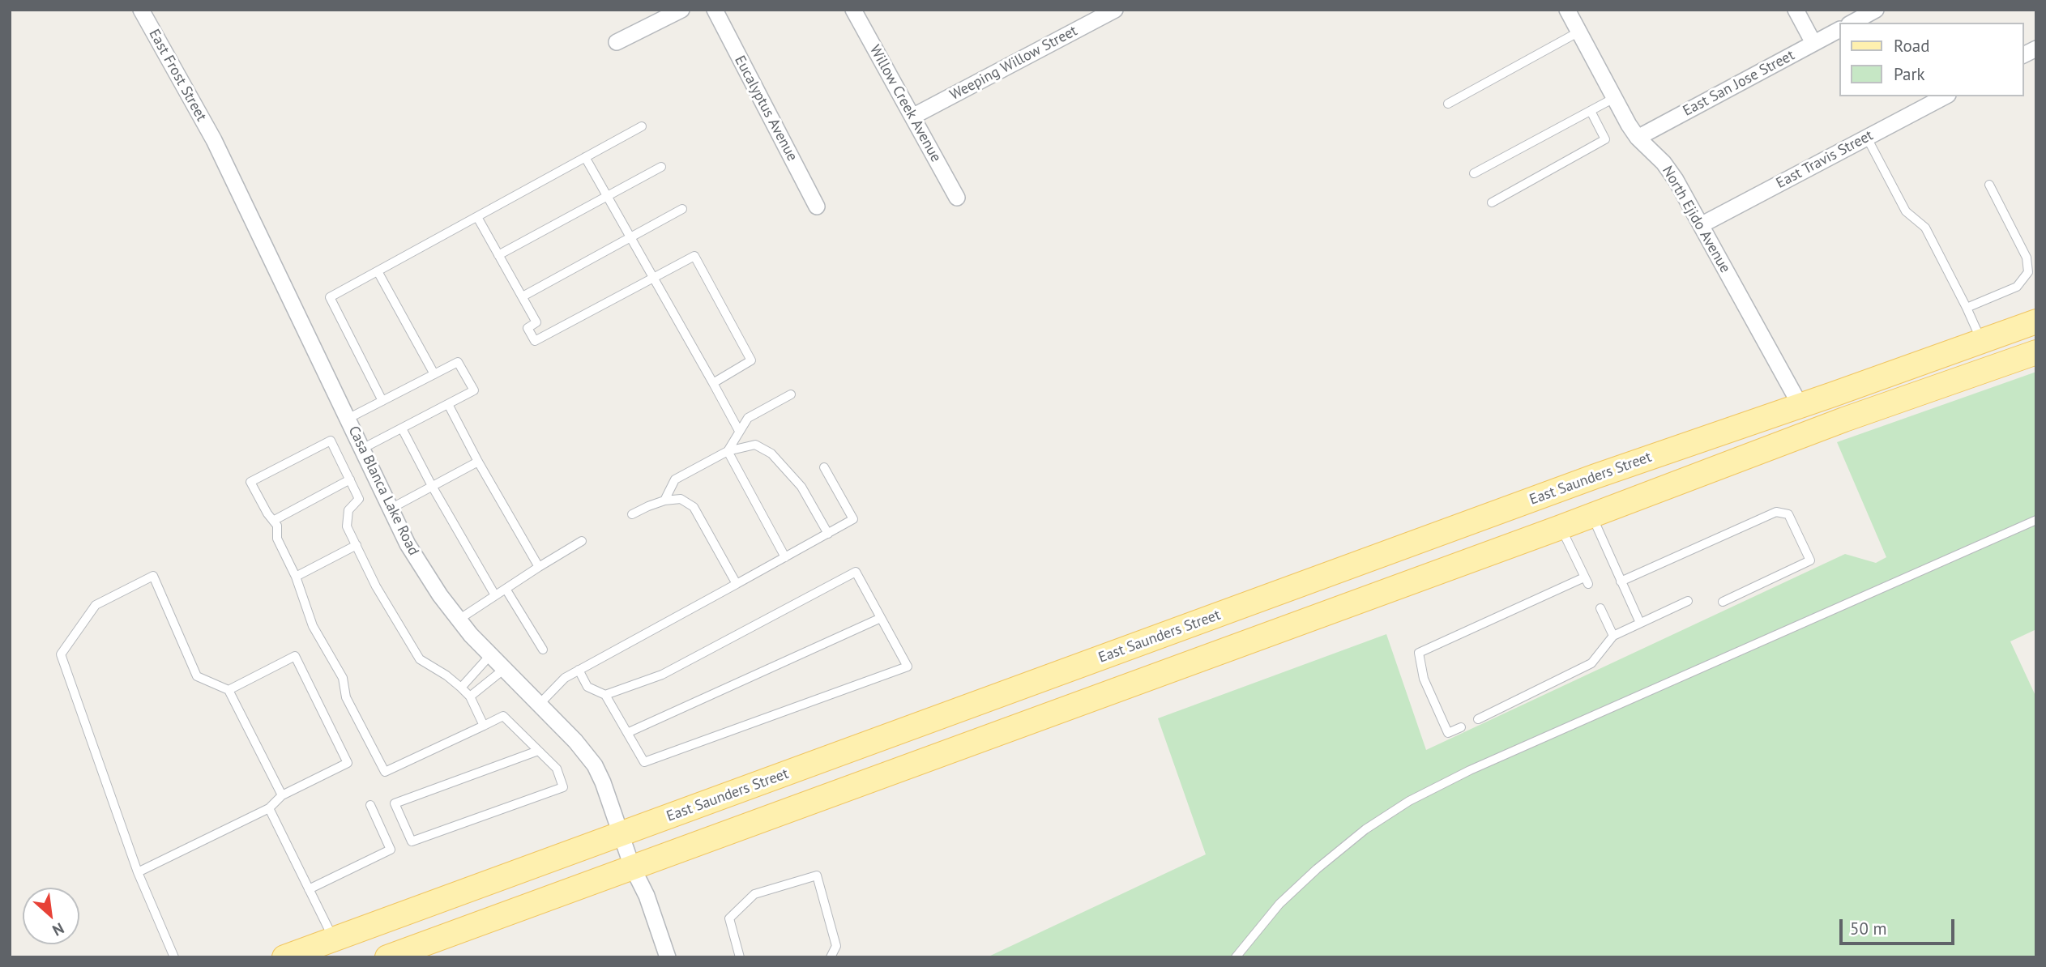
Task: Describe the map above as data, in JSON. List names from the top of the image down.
{
  "streets": {
    "main road": ["East Saunders Street"],
    "street": [
      "Weeping Willow Street",
      "East Frost Street",
      "East San Jose Street",
      "Willow Creek Avenue",
      "Eucalyptus Avenue",
      "East Travis Street",
      "North Ejido Avenue",
      "Casa Blanca Lake Road"
    ]
  },
  "crossings": [
    ["Weeping Willow Street", "Willow Creek Avenue"],
    ["East Frost Street", "Casa Blanca Lake Road"],
    ["East San Jose Street", "North Ejido Avenue"],
    ["East Travis Street", "North Ejido Avenue"],
    ["North Ejido Avenue", "East Saunders Street"],
    ["East Saunders Street", "Casa Blanca Lake Road"]
  ],
  "legend": ["Road", "Park"],
  "scale_bar": "50 m",
  "north": "bottom right"
}
